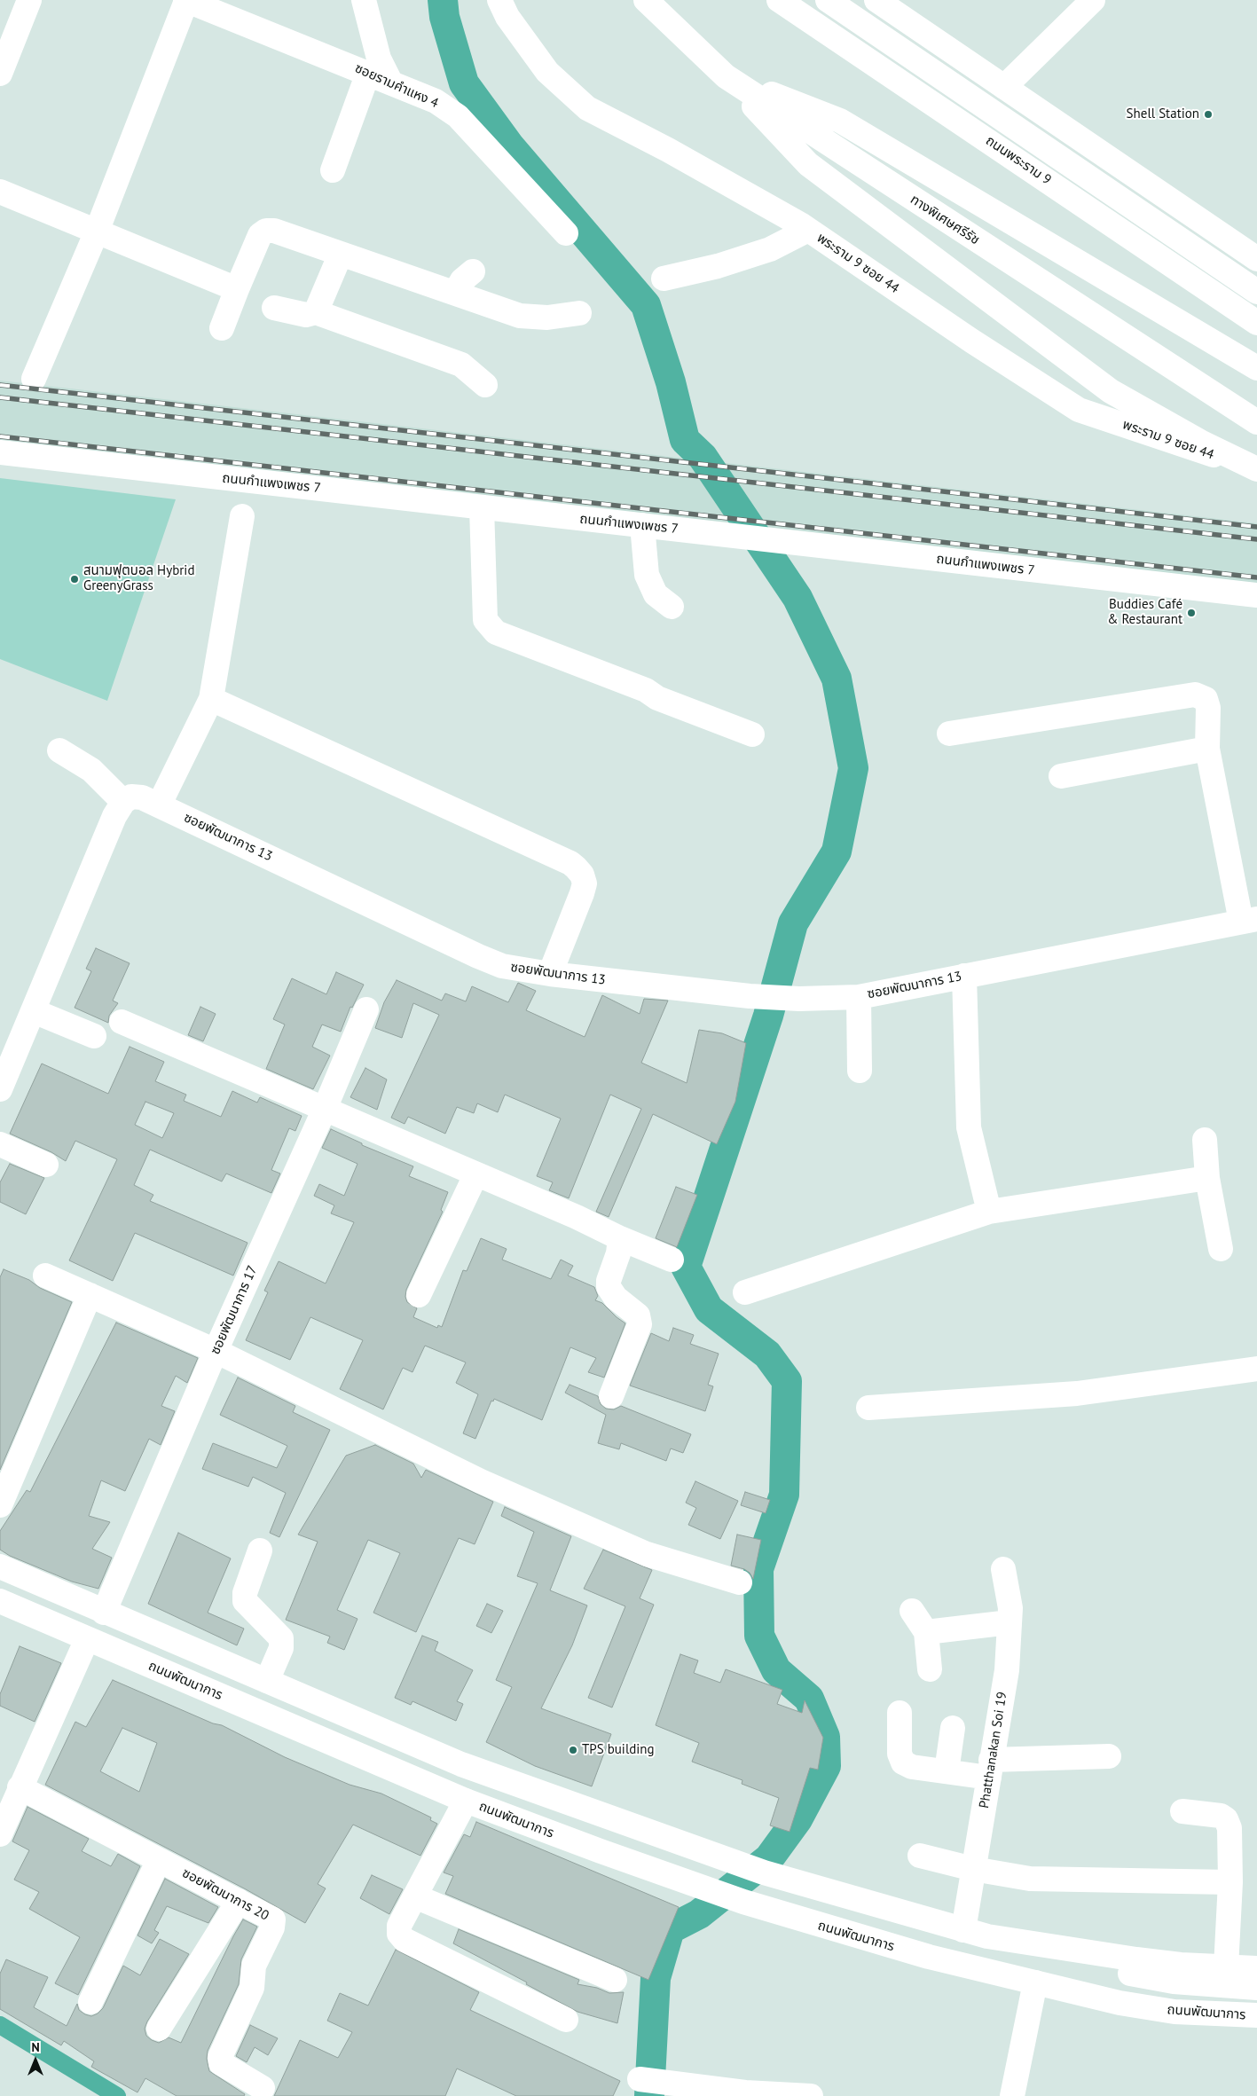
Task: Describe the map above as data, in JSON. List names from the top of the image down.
{
  "streets": {
    "main road": [
      "ซอยรามคำแหง 4",
      "ถนนพระราม 9",
      "ทางพิเศษศรีรัช",
      "พระราม 9 ซอย 44",
      "ถนนกำแพงเพชร 7",
      "ซอยพัฒนาการ 13",
      "ซอยพัฒนาการ 17",
      "ถนนพัฒนาการ",
      "Phatthanakan Soi 19",
      "ซอยพัฒนาการ 20"
    ]
  },
  "crossings": [
    ["ซอยพัฒนาการ 17", "ถนนพัฒนาการ"],
    ["ถนนพัฒนาการ", "Phatthanakan Soi 19"]
  ],
  "places": [
    "Shell Station",
    "สนามฟุตบอล Hybrid GreenyGrass",
    "Buddies Café & Restaurant",
    "TPS building"
  ],
  "north": "top"
}
